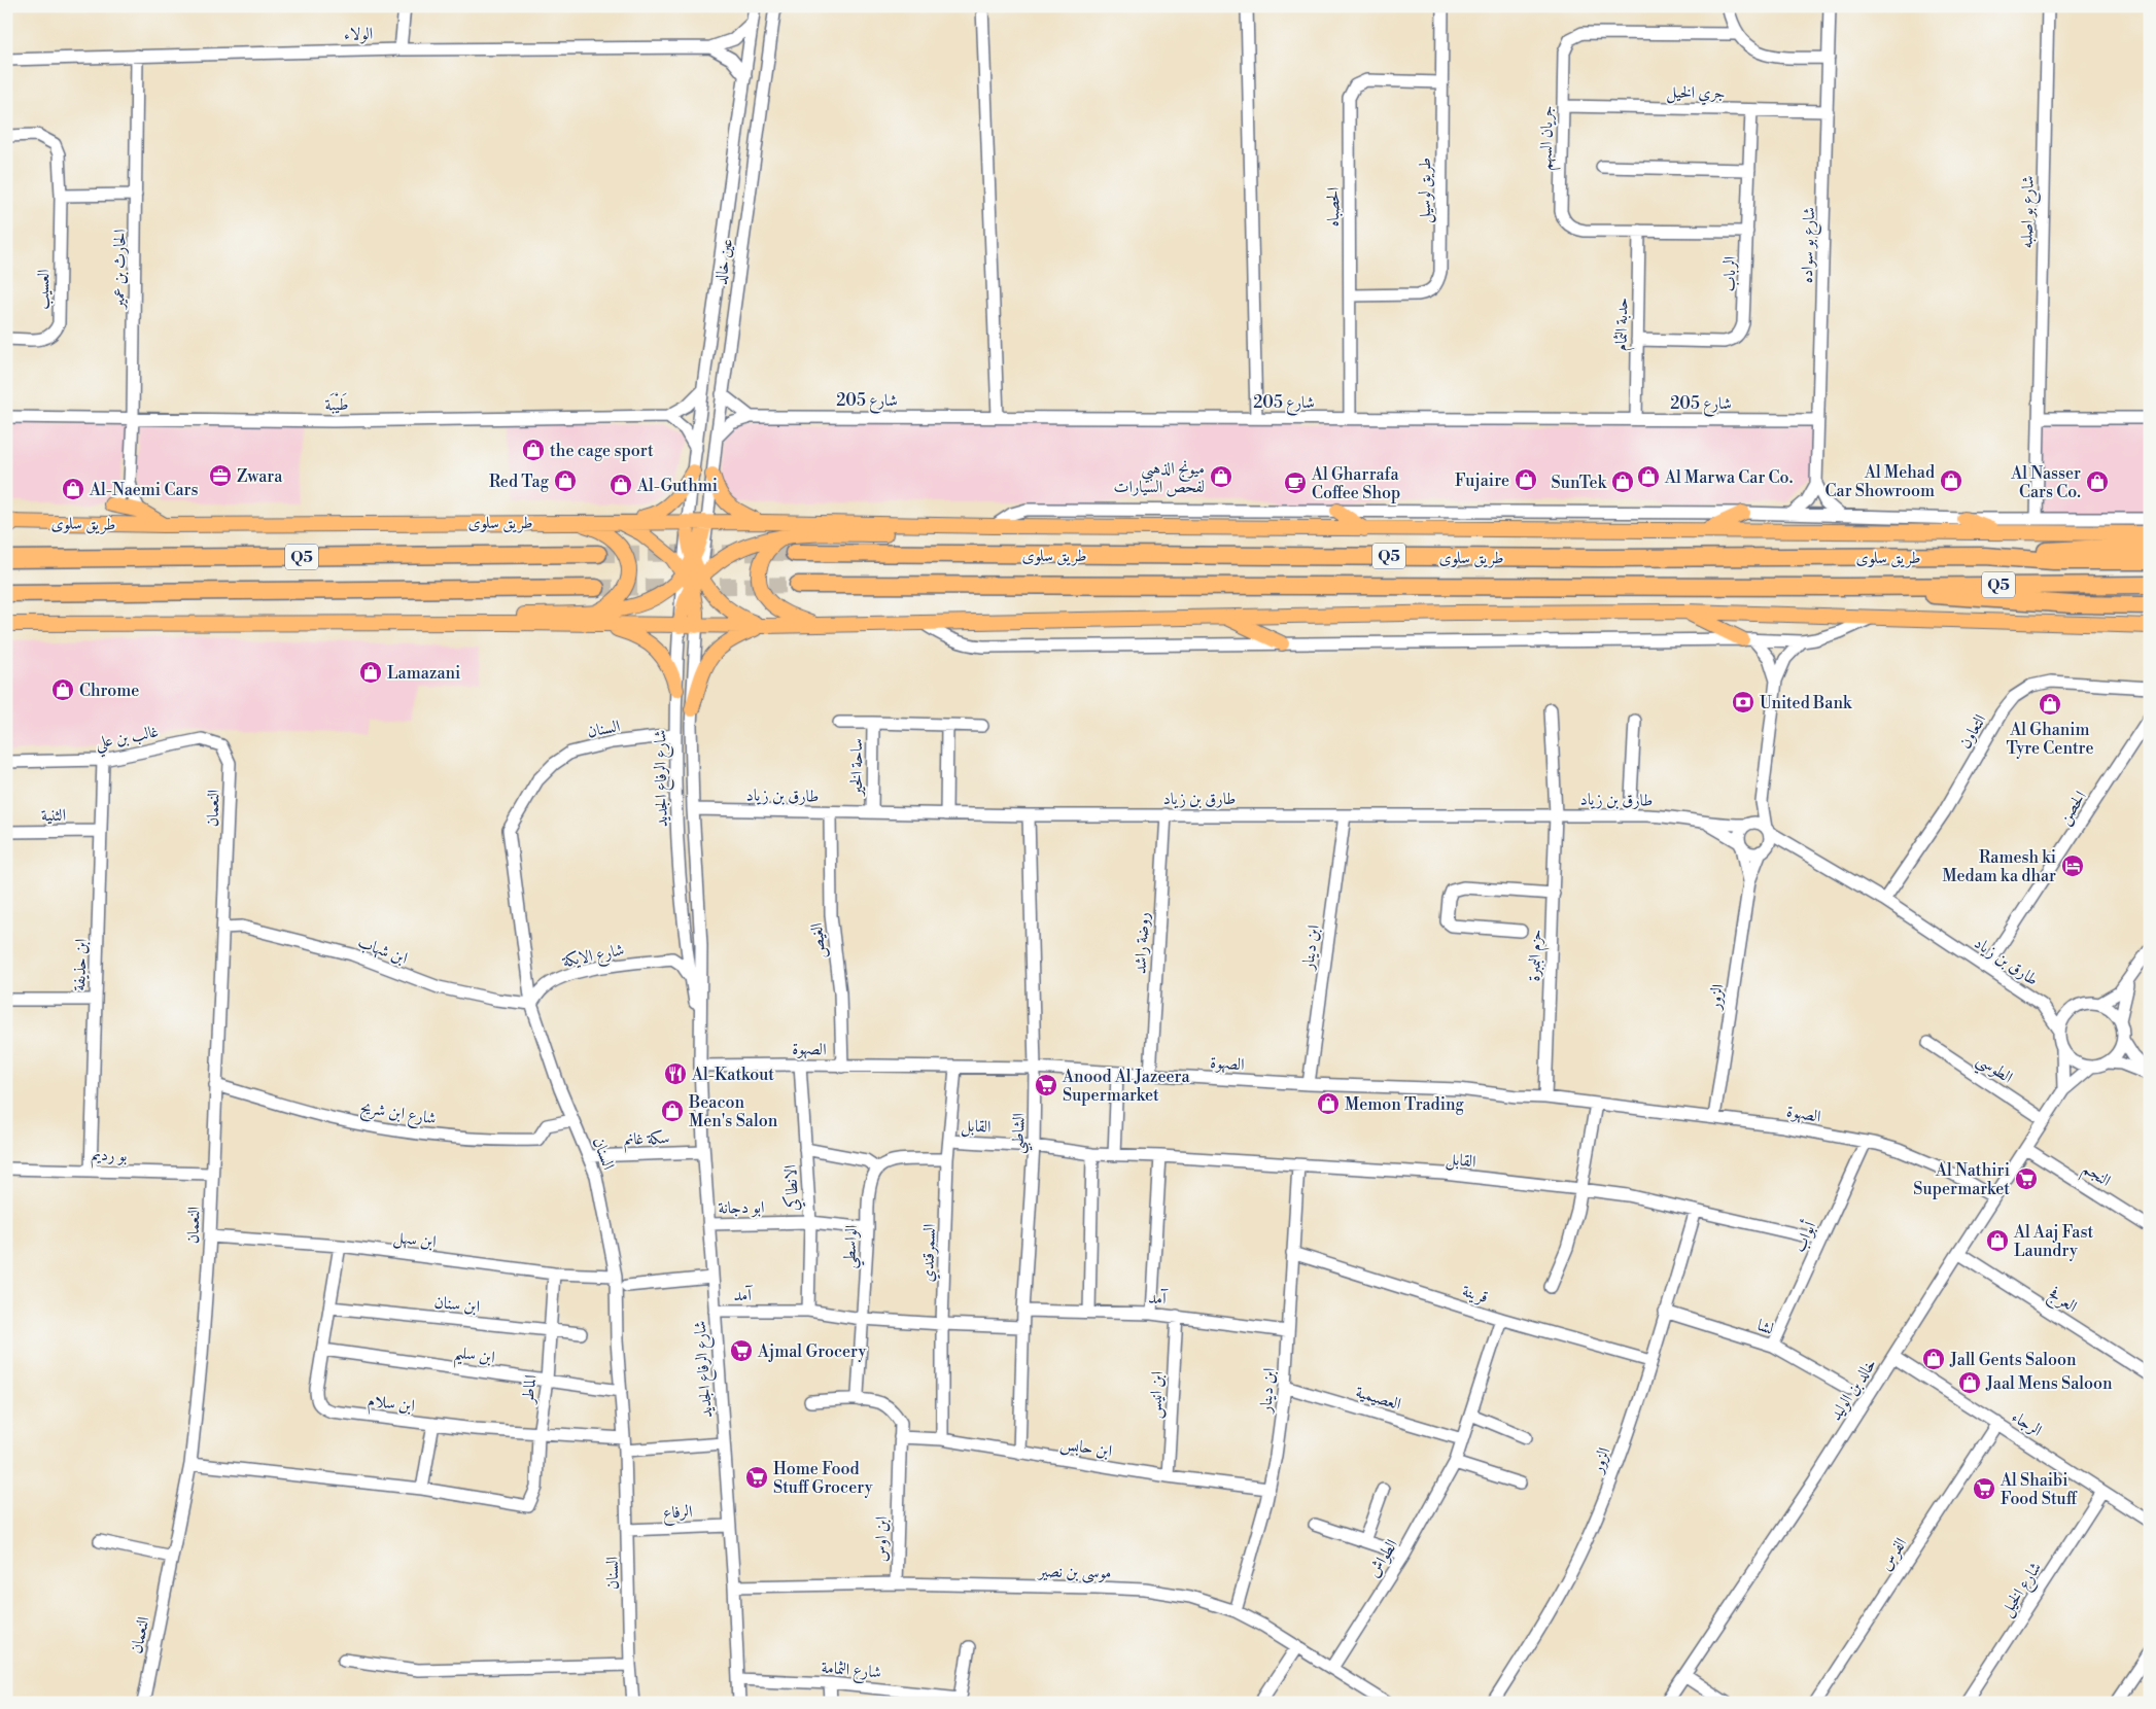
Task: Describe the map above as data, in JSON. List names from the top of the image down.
{
  "streets": {
    "highway": ["طريق سلوى", "Q5"],
    "street": [
      "الولاء",
      "جري الخيل",
      "جريان السهم",
      "طريق لوسيل",
      "الحصباه",
      "شارع بو اصلبه",
      "شارع بو سواده",
      "عين خالد",
      "الحارث بن عمير",
      "الرباب",
      "العسيب",
      "حدبة الثمام",
      "شارع 205",
      "طَيْبَة",
      "السنان",
      "التعاون",
      "غالب بن علي",
      "ساحة الخير",
      "شارع الرفاع الجديد",
      "طارق بن زياد",
      "الحصن",
      "النعمان",
      "الثنية",
      "الغيص",
      "روضة راشد",
      "ابن دينار",
      "ابن شهاب",
      "شارع الايكة",
      "حزم البمبرة",
      "ابن حذيفة",
      "الزور",
      "الصهوة",
      "الطوسي",
      "شارع ابن شريح",
      "القابل",
      "الشاطبي",
      "سكة غانم",
      "بو رديم",
      "النجم",
      "الانطاكي",
      "ابو دجانة",
      "أبواب",
      "ابن سهل",
      "الواسطي",
      "السمرقندي",
      "قرينة",
      "آمد",
      "العرفج",
      "ابن سنان",
      "لشا",
      "ابن سليم",
      "الماطر",
      "خالد بن الوليد",
      "ابن انيس",
      "العصيمية",
      "ابن سلام",
      "الرجاء",
      "ابن حابس",
      "الرفاع",
      "ابن اوس",
      "الفرس",
      "الطواش",
      "موسى بن نصير",
      "شارع الخيل",
      "شارع الثمامة"
    ]
  },
  "crossings": [
    ["الولاء", "عين خالد"],
    ["الولاء", "الحارث بن عمير"],
    ["جري الخيل", "جريان السهم"],
    ["جري الخيل", "شارع بو سواده"],
    ["جري الخيل", "الرباب"],
    ["جريان السهم", "الرباب"],
    ["جريان السهم", "حدبة الثمام"],
    ["طريق لوسيل", "الحصباه"],
    ["الحصباه", "شارع 205"],
    ["شارع بو سواده", "شارع 205"],
    ["عين خالد", "شارع 205"],
    ["عين خالد", "طَيْبَة"],
    ["عين خالد", "طريق سلوى"],
    ["عين خالد", "شارع الرفاع الجديد"],
    ["الحارث بن عمير", "طَيْبَة"],
    ["الرباب", "حدبة الثمام"],
    ["حدبة الثمام", "شارع 205"],
    ["طريق سلوى", "شارع الرفاع الجديد"],
    ["السنان", "شارع الرفاع الجديد"],
    ["السنان", "ابن شهاب"],
    ["السنان", "شارع الايكة"],
    ["السنان", "شارع ابن شريح"],
    ["السنان", "سكة غانم"],
    ["السنان", "ابن سهل"],
    ["السنان", "ابن سليم"],
    ["السنان", "ابن سلام"],
    ["السنان", "الرفاع"],
    ["التعاون", "طارق بن زياد"],
    ["غالب بن علي", "النعمان"],
    ["غالب بن علي", "ابن حذيفة"],
    ["ساحة الخير", "طارق بن زياد"],
    ["شارع الرفاع الجديد", "طارق بن زياد"],
    ["شارع الرفاع الجديد", "الصهوة"],
    ["شارع الرفاع الجديد", "سكة غانم"],
    ["شارع الرفاع الجديد", "ابو دجانة"],
    ["شارع الرفاع الجديد", "آمد"],
    ["شارع الرفاع الجديد", "ابن سلام"],
    ["شارع الرفاع الجديد", "الرفاع"],
    ["شارع الرفاع الجديد", "موسى بن نصير"],
    ["شارع الرفاع الجديد", "شارع الثمامة"],
    ["طارق بن زياد", "الحصن"],
    ["طارق بن زياد", "الغيص"],
    ["طارق بن زياد", "روضة راشد"],
    ["طارق بن زياد", "ابن دينار"],
    ["طارق بن زياد", "حزم البمبرة"],
    ["طارق بن زياد", "الزور"],
    ["طارق بن زياد", "الشاطبي"],
    ["طارق بن زياد", "خالد بن الوليد"],
    ["النعمان", "ابن شهاب"],
    ["النعمان", "شارع ابن شريح"],
    ["النعمان", "بو رديم"],
    ["النعمان", "ابن سهل"],
    ["الثنية", "ابن حذيفة"],
    ["الغيص", "الصهوة"],
    ["روضة راشد", "الصهوة"],
    ["ابن دينار", "الصهوة"],
    ["ابن دينار", "القابل"],
    ["ابن دينار", "قرينة"],
    ["ابن دينار", "آمد"],
    ["ابن دينار", "العصيمية"],
    ["ابن دينار", "ابن حابس"],
    ["ابن دينار", "موسى بن نصير"],
    ["ابن شهاب", "شارع الايكة"],
    ["حزم البمبرة", "الصهوة"],
    ["ابن حذيفة", "بو رديم"],
    ["الزور", "الصهوة"],
    ["الزور", "القابل"],
    ["الزور", "قرينة"],
    ["الزور", "لشا"],
    ["الصهوة", "الشاطبي"],
    ["الصهوة", "الانطاكي"],
    ["الصهوة", "أبواب"],
    ["الصهوة", "السمرقندي"],
    ["الصهوة", "خالد بن الوليد"],
    ["الطوسي", "خالد بن الوليد"],
    ["القابل", "الشاطبي"],
    ["القابل", "أبواب"],
    ["القابل", "السمرقندي"],
    ["الشاطبي", "آمد"],
    ["الشاطبي", "ابن حابس"],
    ["النجم", "خالد بن الوليد"],
    ["الانطاكي", "ابو دجانة"],
    ["الانطاكي", "آمد"],
    ["ابو دجانة", "الواسطي"],
    ["أبواب", "لشا"],
    ["ابن سهل", "الماطر"],
    ["ابن سهل", "ابن سلام"],
    ["الواسطي", "آمد"],
    ["الواسطي", "ابن اوس"],
    ["السمرقندي", "آمد"],
    ["السمرقندي", "ابن حابس"],
    ["قرينة", "الطواش"],
    ["آمد", "ابن انيس"],
    ["العرفج", "خالد بن الوليد"],
    ["ابن سنان", "الماطر"],
    ["ابن سنان", "ابن سلام"],
    ["ابن سليم", "الماطر"],
    ["ابن سليم", "ابن سلام"],
    ["الماطر", "ابن سلام"],
    ["خالد بن الوليد", "الرجاء"],
    ["ابن انيس", "ابن حابس"],
    ["العصيمية", "الطواش"],
    ["الرجاء", "الفرس"],
    ["الرجاء", "شارع الخيل"],
    ["ابن حابس", "ابن اوس"],
    ["ابن اوس", "موسى بن نصير"],
    ["الطواش", "موسى بن نصير"]
  ],
  "places": {
    "shop": [
      "the cage sport",
      "ميونج الذهبي لفحص السيارات",
      "Al Marwa Car Co.",
      "Fujaire",
      "Red Tag",
      "Al Mehad Car Showroom",
      "SunTek",
      "Al Nasser Cars Co.",
      "Al-Guthmi",
      "Al-Naemi Cars",
      "Lamazani",
      "Chrome",
      "Al Ghanim Tyre Centre",
      "Memon Trading",
      "Beacon Men's Salon",
      "Al Aaj Fast Laundry",
      "Jall Gents Saloon",
      "Jaal Mens Saloon"
    ],
    "office": ["Zwara"],
    "cafe": ["Al Gharrafa Coffee Shop"],
    "bank": ["United Bank"],
    "hotel": ["Ramesh ki Medam ka dhar"],
    "restaurant": ["Al-Katkout"],
    "supermarket": [
      "Anood Al Jazeera Supermarket",
      "Al Nathiri Supermarket",
      "Ajmal Grocery",
      "Home Food Stuff Grocery",
      "Al Shaibi Food Stuff"
    ]
  }
}
